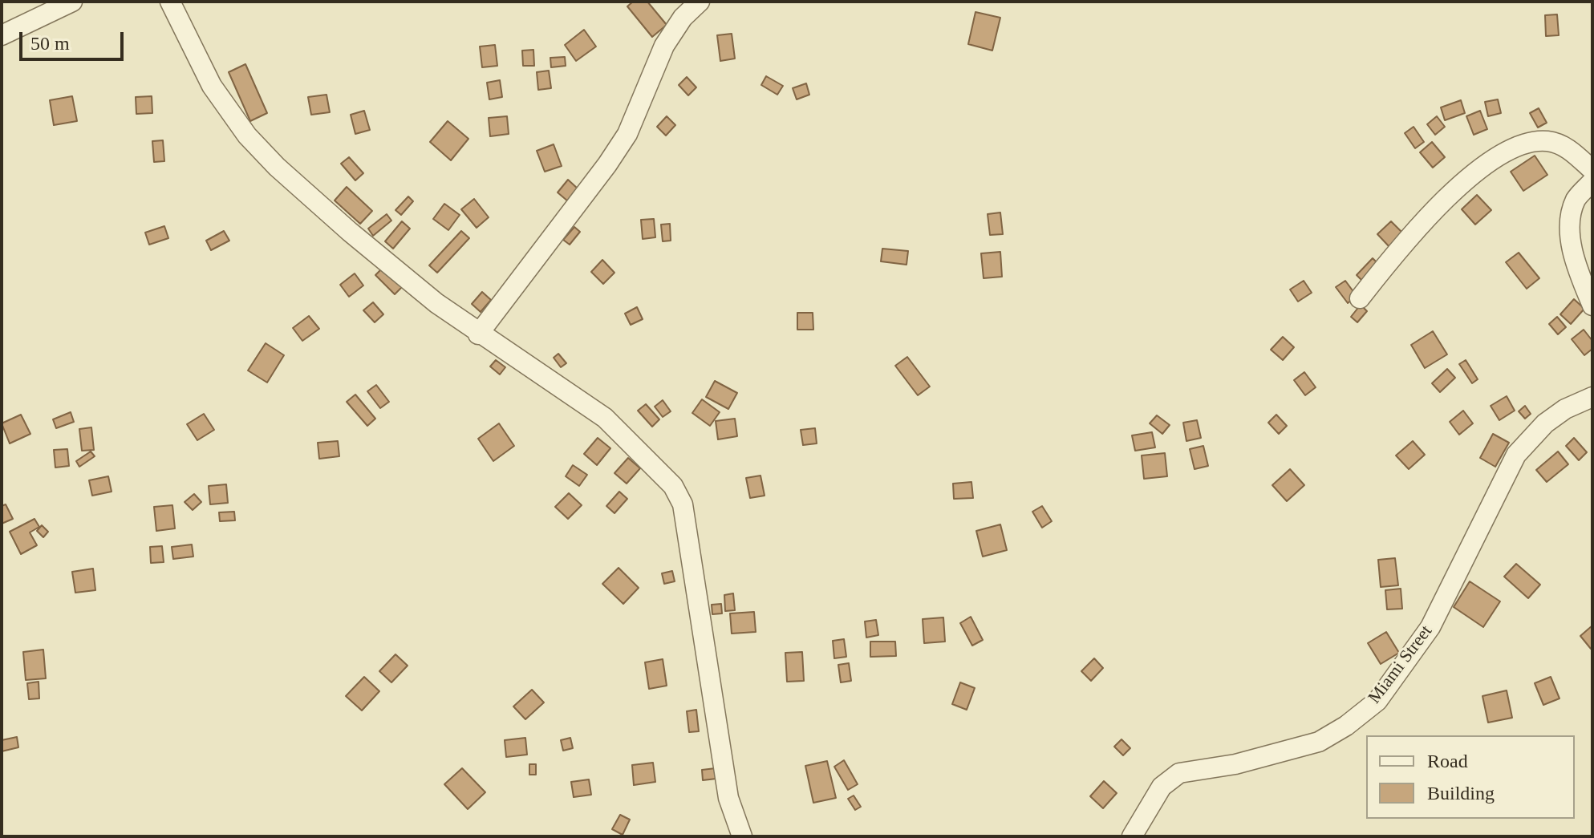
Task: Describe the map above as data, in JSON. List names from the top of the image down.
{
  "streets": {
    "street": ["Miami Street"]
  },
  "legend": ["Road", "Building"],
  "scale_bar": "50 m"
}
